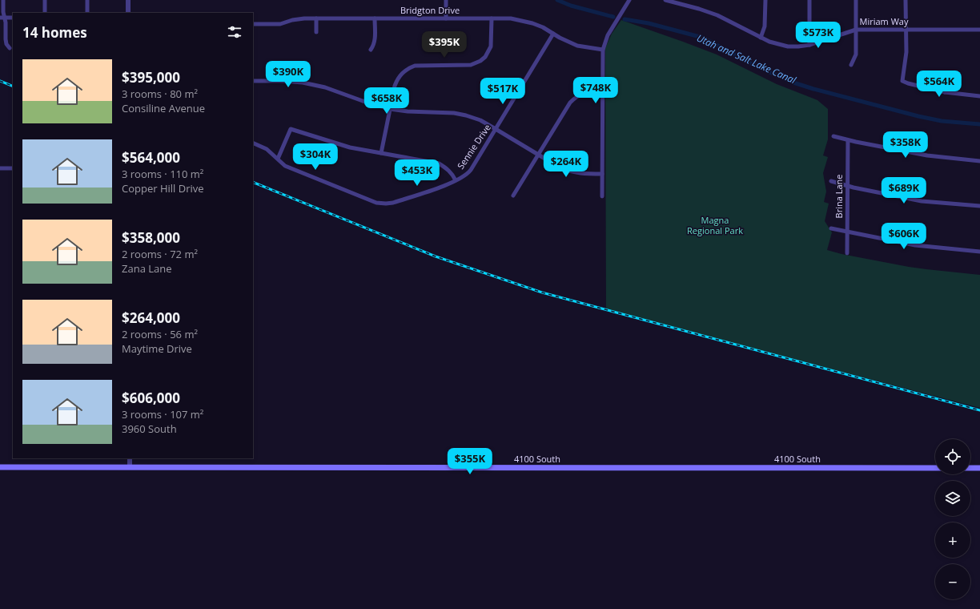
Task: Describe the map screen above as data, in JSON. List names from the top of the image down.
{
  "streets": {
    "main road": ["4100 South"],
    "street": [
      "Bridgton Drive",
      "Miriam Way",
      "Sennie Drive",
      "Brina Lane"
    ]
  },
  "crossings": [
    ["Bridgton Drive", "Sennie Drive"]
  ],
  "water": ["Utah and Salt Lake Canal"],
  "parks": ["Magna Regional Park"],
  "page": {
    "heading": "14 homes",
    "price": [
      "$573K",
      "$395K",
      "$390K",
      "$564K",
      "$748K",
      "$517K",
      "$658K",
      "$358K",
      "$304K",
      "$264K",
      "$453K",
      "$689K",
      "$606K",
      "$355K"
    ],
    "list": [
      {
        "name": "$395,000",
        "note": "3 rooms · 80 m² · Consiline Avenue"
      },
      {
        "name": "$564,000",
        "note": "3 rooms · 110 m² · Copper Hill Drive"
      },
      {
        "name": "$358,000",
        "note": "2 rooms · 72 m² · Zana Lane"
      },
      {
        "name": "$264,000",
        "note": "2 rooms · 56 m² · Maytime Drive"
      },
      {
        "name": "$606,000",
        "note": "3 rooms · 107 m² · 3960 South"
      }
    ],
    "map_buttons": ["+", "−"]
  }
}
